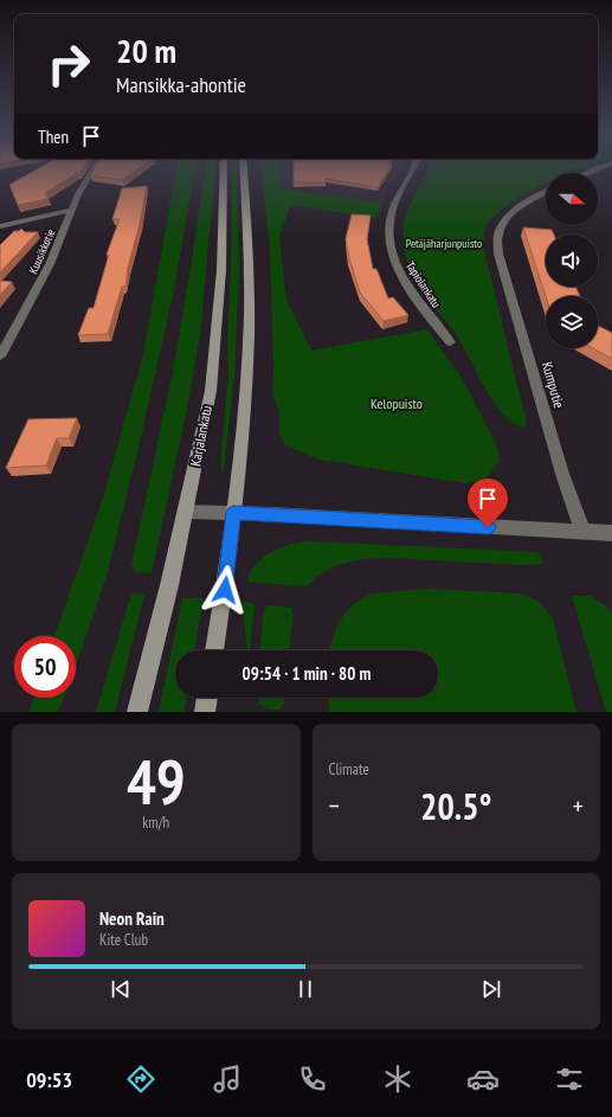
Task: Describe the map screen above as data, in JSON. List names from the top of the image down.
{
  "streets": {
    "main road": ["Karjalankatu"],
    "street": ["Kuusikkotie", "Tapiolankatu", "Kumputie"]
  },
  "parks": ["Petäjäharjunpuisto", "Kelopuisto"],
  "north": "right",
  "page": {
    "turn": ["20 m", "Mansikka-ahontie"],
    "then": "Then",
    "limit": "50",
    "trip": "09:54 · 1 min · 80 m",
    "tile": [
      ["49", "km/h"],
      "Climate"
    ],
    "heat": ["−", "20.5°", "+"],
    "song": ["Neon Rain", "Kite Club"],
    "tabs": "09:53"
  }
}
